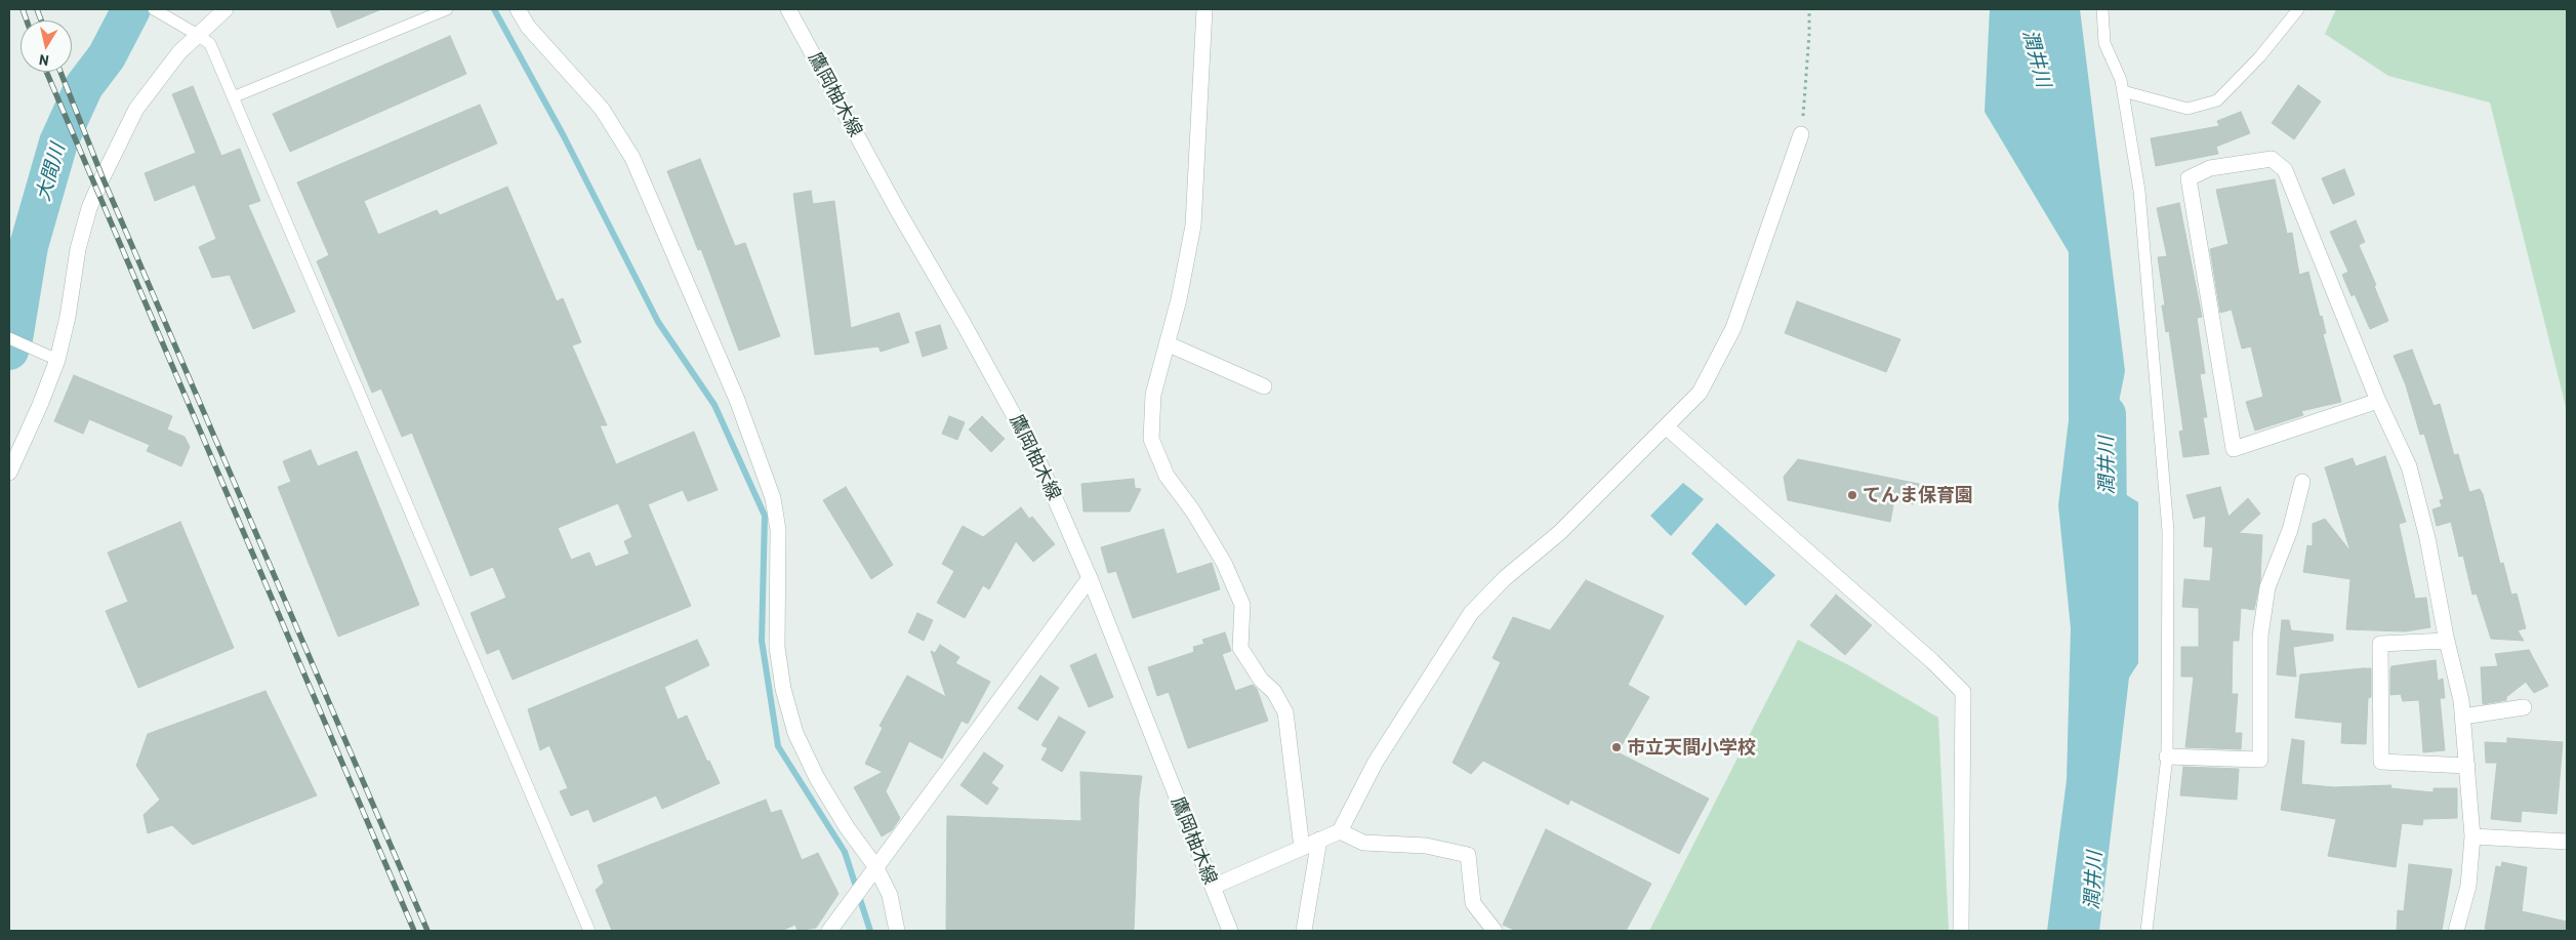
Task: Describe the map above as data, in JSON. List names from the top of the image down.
{
  "streets": {
    "street": ["鷹岡柚木線"]
  },
  "water": ["潤井川", "大間川"],
  "places": ["てんま保育園", "市立天間小学校"],
  "north": "bottom"
}
